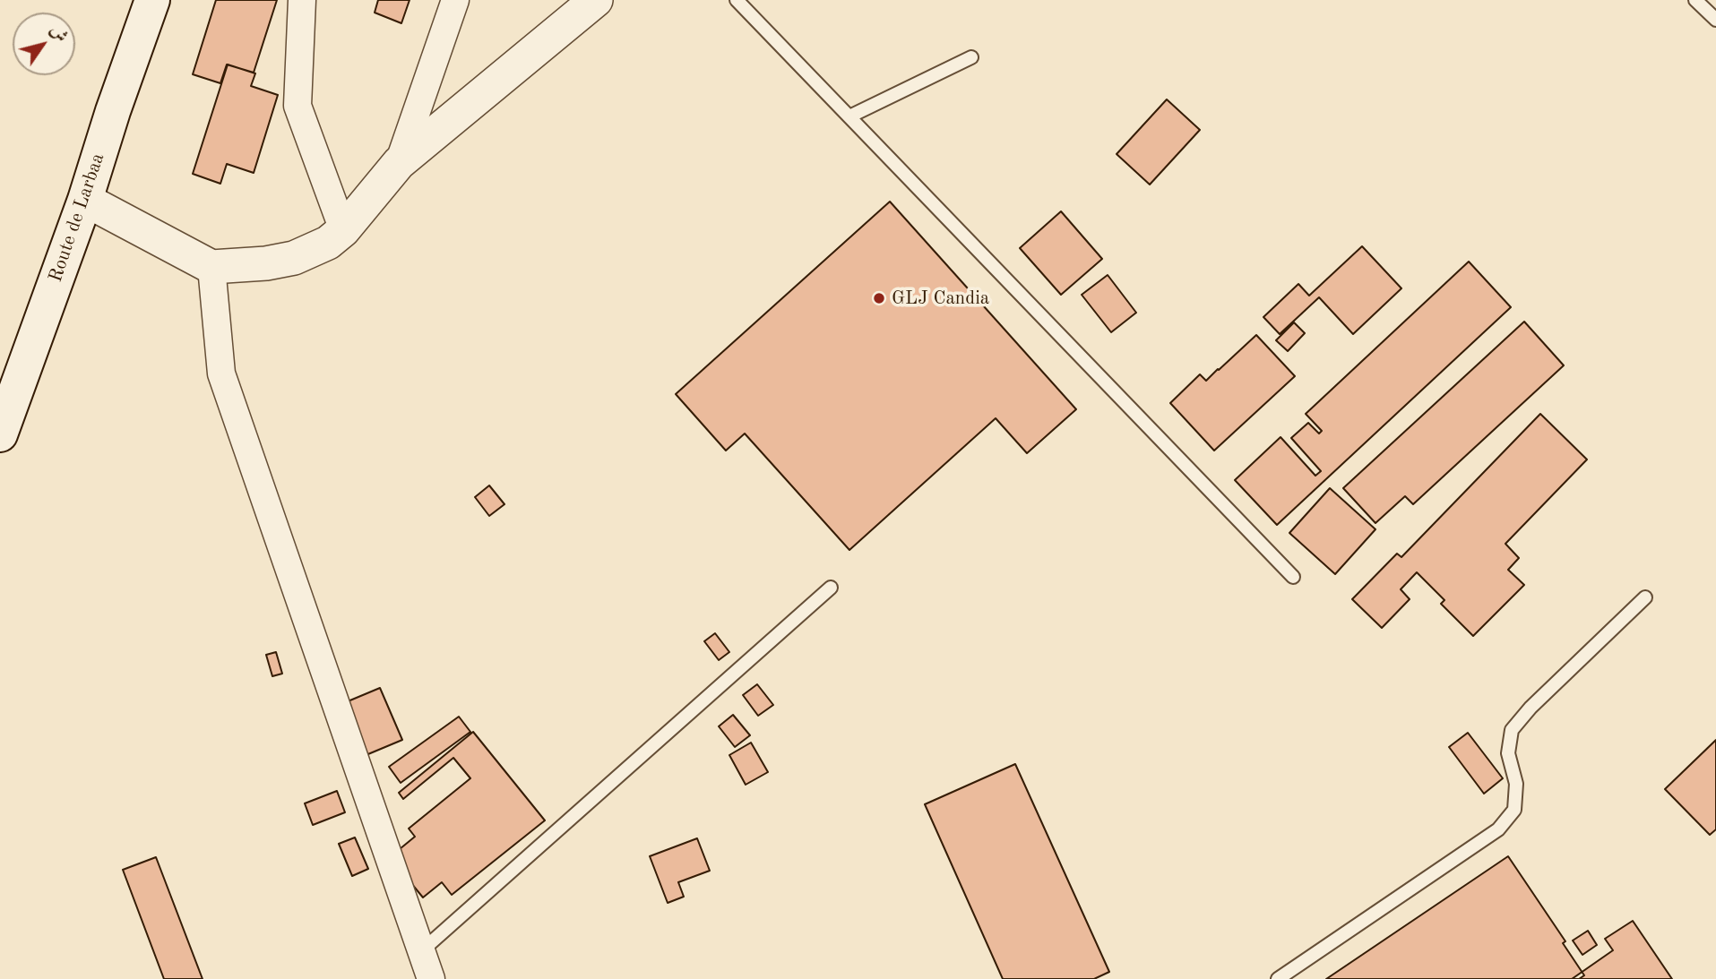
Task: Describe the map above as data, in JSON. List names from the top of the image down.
{
  "streets": {
    "main road": ["Route de Larbaa"]
  },
  "places": ["GLJ Candia"],
  "north": "top right"
}
